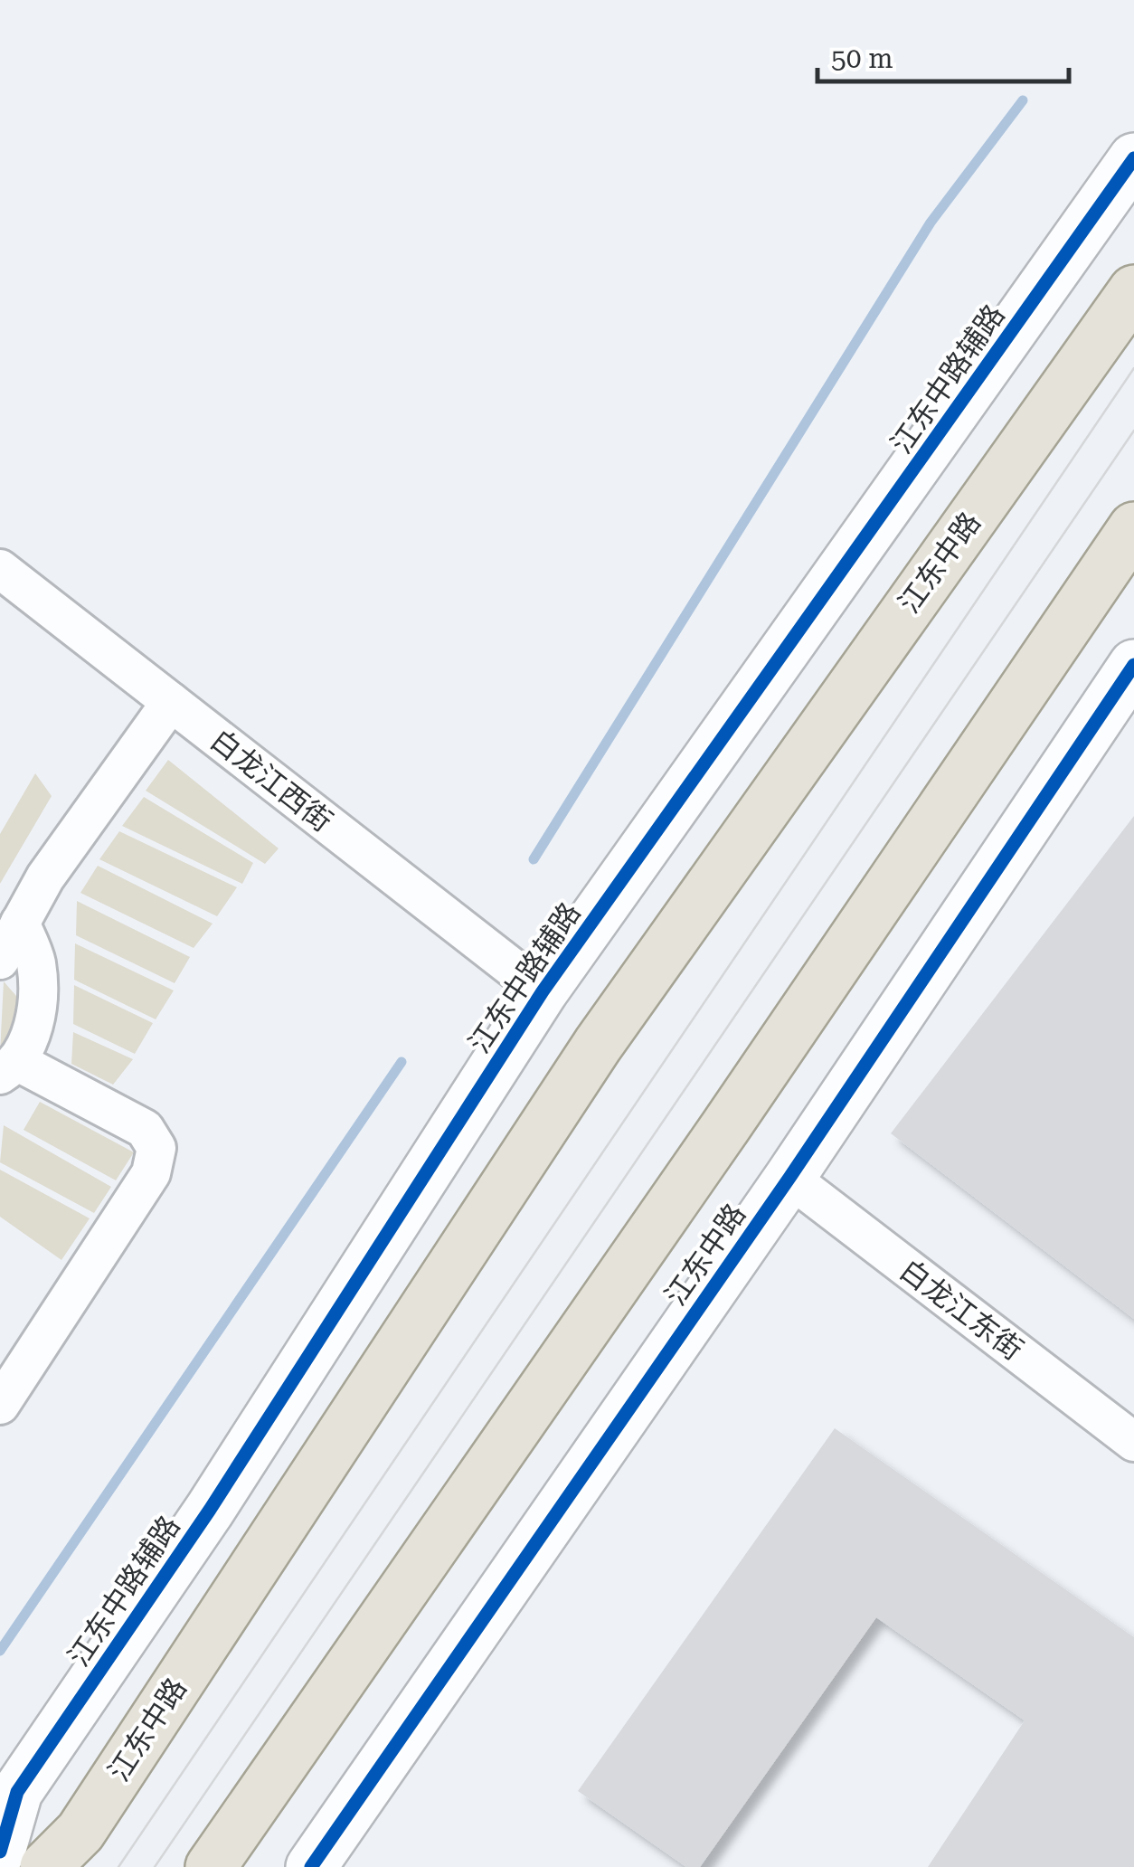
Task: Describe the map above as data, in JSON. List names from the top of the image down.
{
  "streets": {
    "main road": ["江东中路"],
    "street": ["江东中路辅路", "白龙江西街", "白龙江东街"]
  },
  "crossings": [
    ["江东中路辅路", "白龙江西街"],
    ["江东中路", "白龙江东街"]
  ],
  "scale_bar": "50 m"
}
